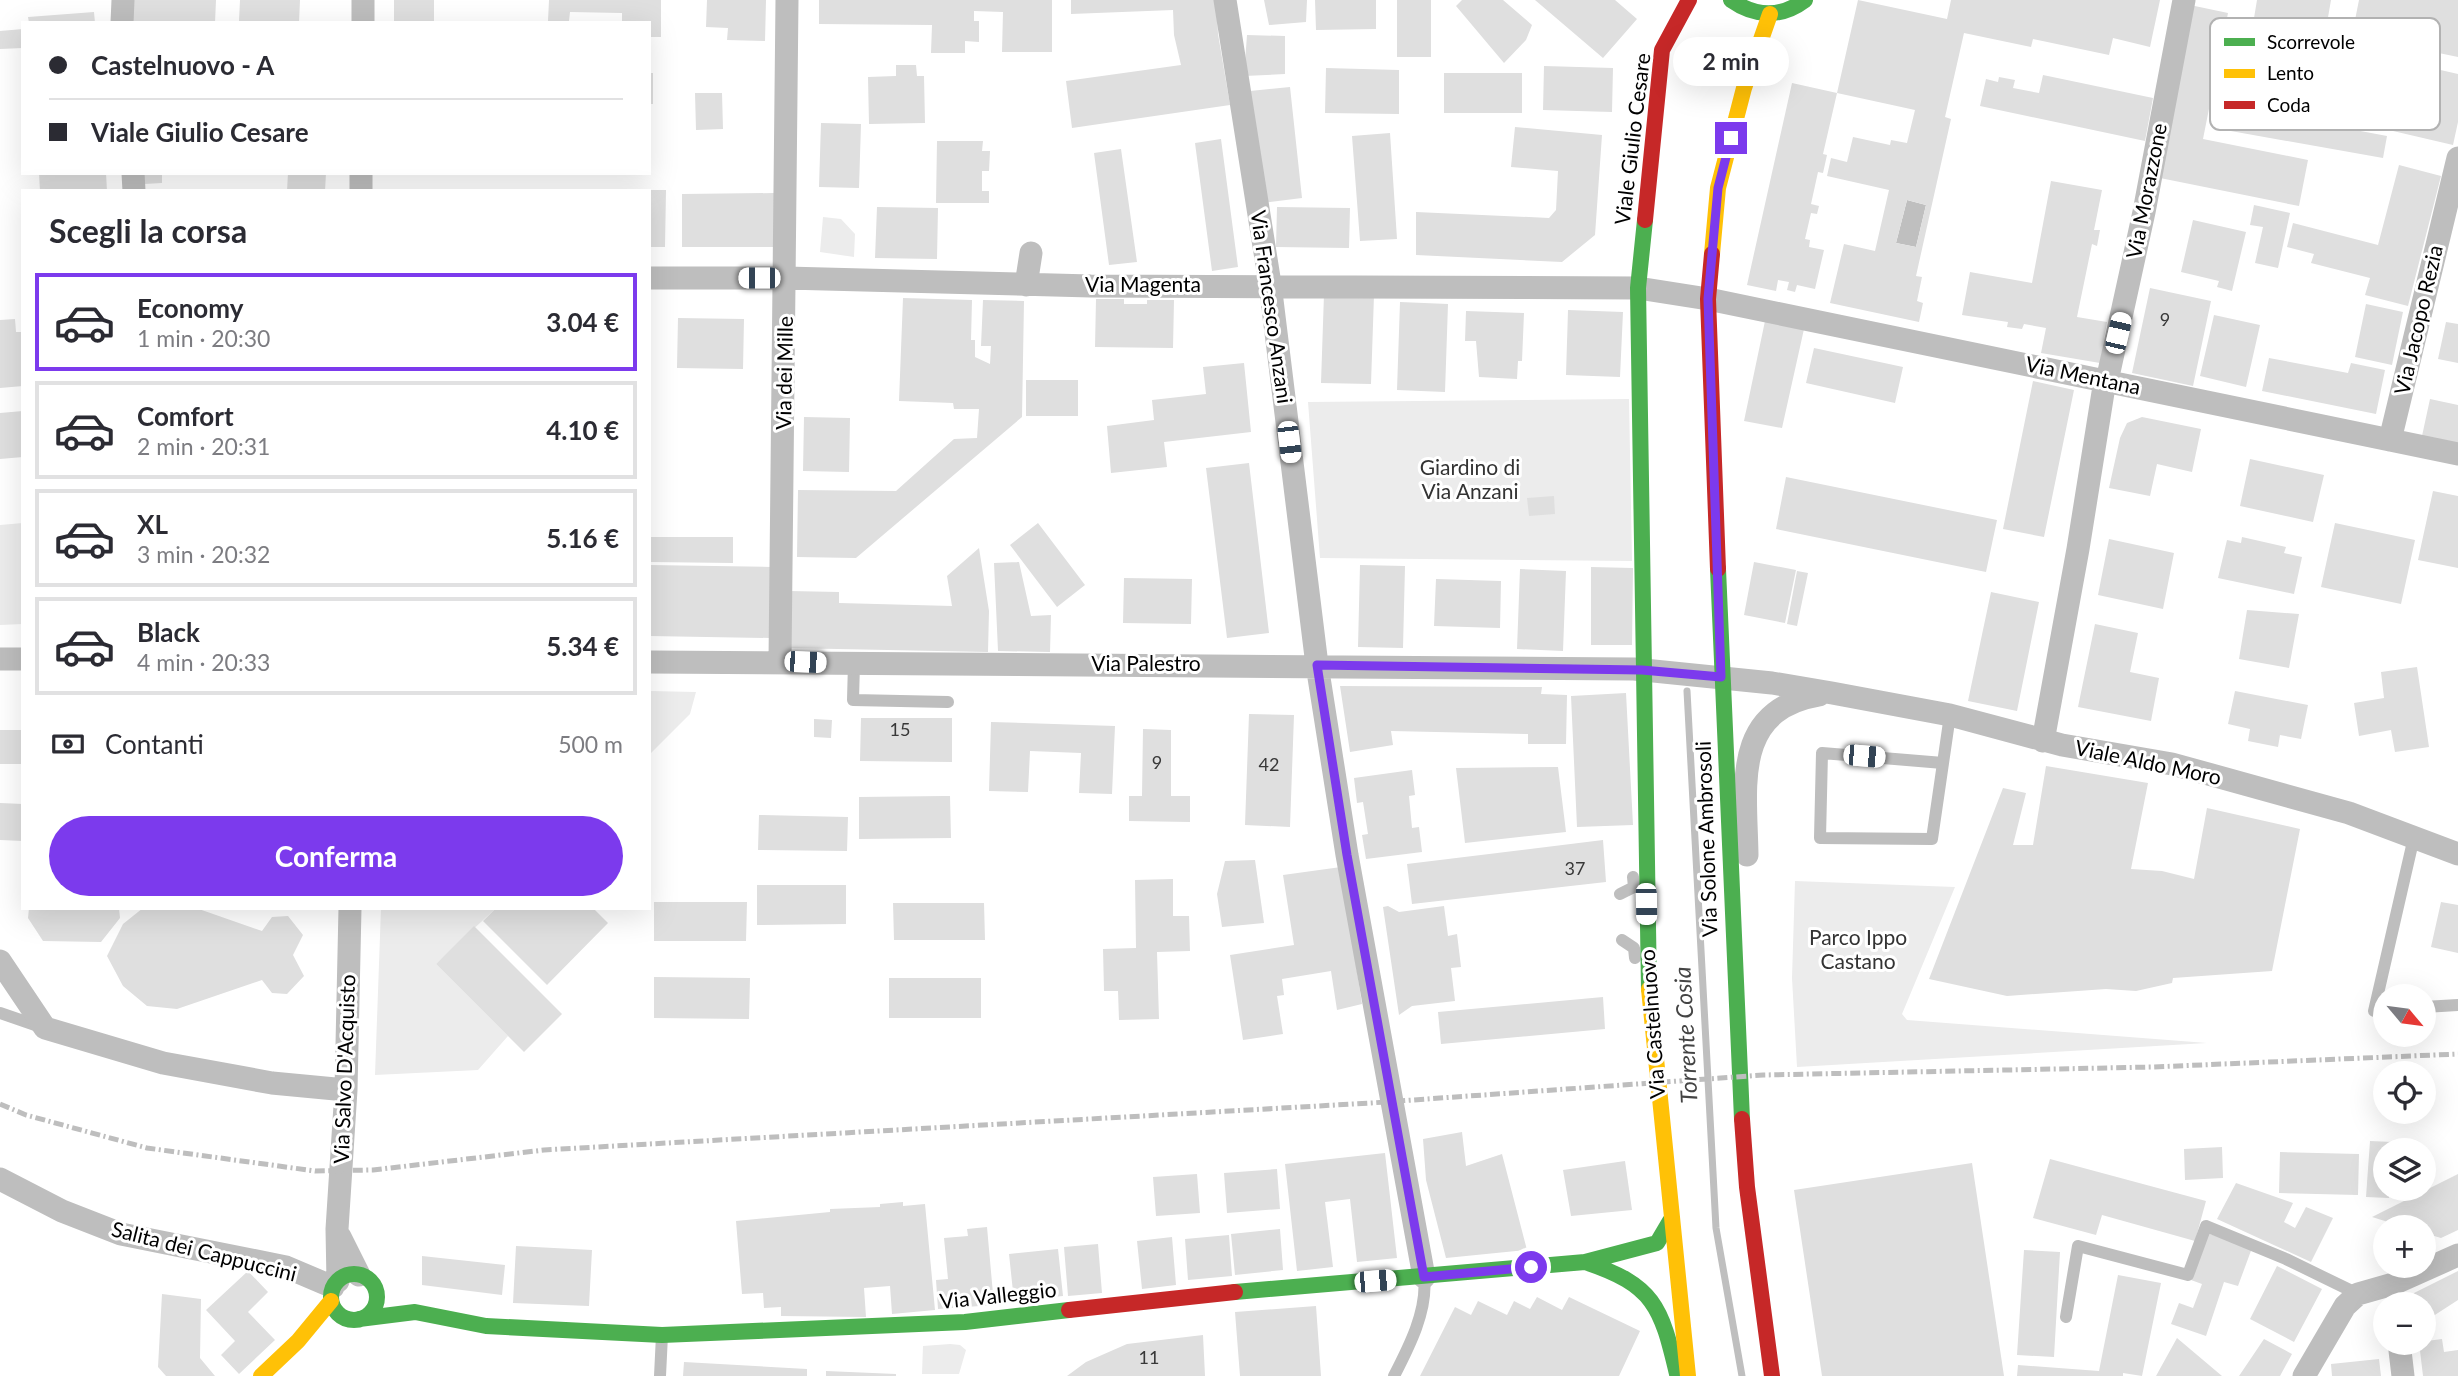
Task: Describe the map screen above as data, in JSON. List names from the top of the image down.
{
  "streets": {
    "main road": [
      "Viale Giulio Cesare",
      "Via Solone Ambrosoli",
      "Via Castelnuovo",
      "Via Valleggio"
    ],
    "street": [
      "Via Morazzone",
      "Via Magenta",
      "Via Francesco Anzani",
      "Via Jacopo Rezia",
      "Via dei Mille",
      "Via Mentana",
      "Via Palestro",
      "Viale Aldo Moro",
      "Via Salvo D'Acquisto",
      "Salita dei Cappuccini"
    ]
  },
  "crossings": [
    ["Viale Giulio Cesare", "Via Magenta"],
    ["Via Morazzone", "Via Mentana"],
    ["Via Morazzone", "Viale Aldo Moro"],
    ["Via Magenta", "Via Francesco Anzani"],
    ["Via Magenta", "Via dei Mille"],
    ["Via Francesco Anzani", "Via Palestro"],
    ["Via Francesco Anzani", "Via Valleggio"],
    ["Via Jacopo Rezia", "Via Mentana"],
    ["Via dei Mille", "Via Palestro"],
    ["Via Mentana", "Via Solone Ambrosoli"],
    ["Via Palestro", "Viale Aldo Moro"],
    ["Via Palestro", "Via Solone Ambrosoli"],
    ["Via Palestro", "Via Castelnuovo"],
    ["Viale Aldo Moro", "Via Solone Ambrosoli"],
    ["Via Castelnuovo", "Via Valleggio"],
    ["Via Salvo D'Acquisto", "Salita dei Cappuccini"],
    ["Via Salvo D'Acquisto", "Via Valleggio"],
    ["Salita dei Cappuccini", "Via Valleggio"]
  ],
  "water": ["Torrente Cosia"],
  "parks": ["Giardino di Via Anzani", "Parco Ippo Castano"],
  "house_numbers": [
    "9",
    "15",
    "9",
    "42",
    "37",
    "11"
  ],
  "legend": ["Scorrevole", "Lento", "Coda"],
  "north": "bottom right",
  "page": {
    "banner": ["Castelnuovo - A", "Viale Giulio Cesare"],
    "bubble": "2 min",
    "heading": "Scegli la corsa",
    "list": [
      {
        "name": "Economy",
        "note": "1 min · 20:30",
        "value": "3.04 €"
      },
      {
        "name": "Comfort",
        "note": "2 min · 20:31",
        "value": "4.10 €"
      },
      {
        "name": "XL",
        "note": "3 min · 20:32",
        "value": "5.16 €"
      },
      {
        "name": "Black",
        "note": "4 min · 20:33",
        "value": "5.34 €"
      }
    ],
    "pay": ["Contanti", "500 m"],
    "buttons": "Conferma",
    "map_buttons": ["+", "−"]
  }
}
